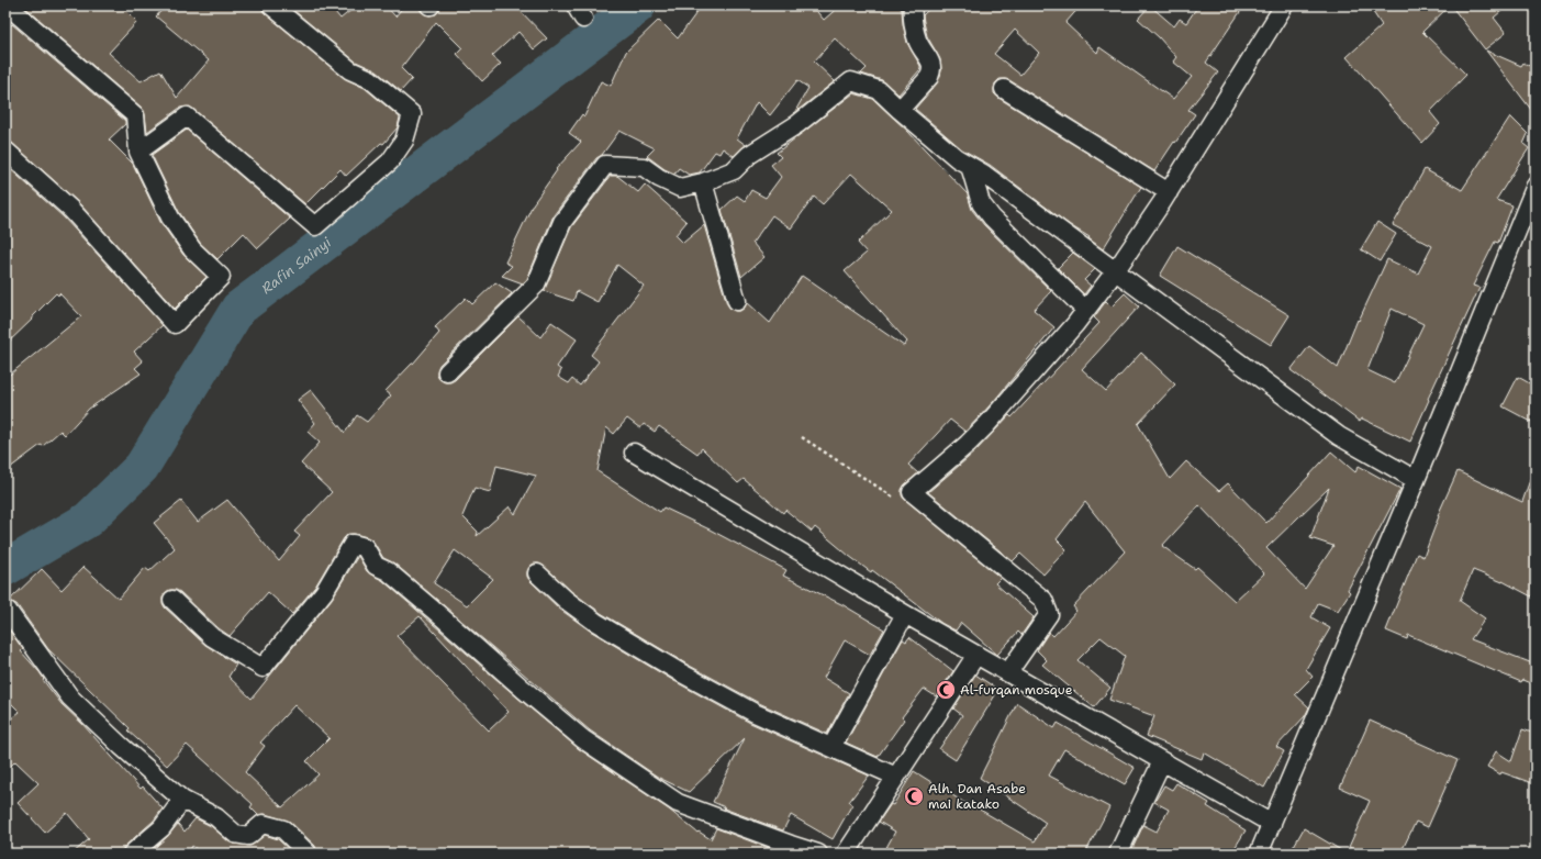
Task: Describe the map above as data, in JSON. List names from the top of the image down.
{
  "water": ["Rafin Sainyi"],
  "places": {
    "mosque": ["Al-furqan mosque", "Alh. Dan Asabe mai katako"]
  }
}
